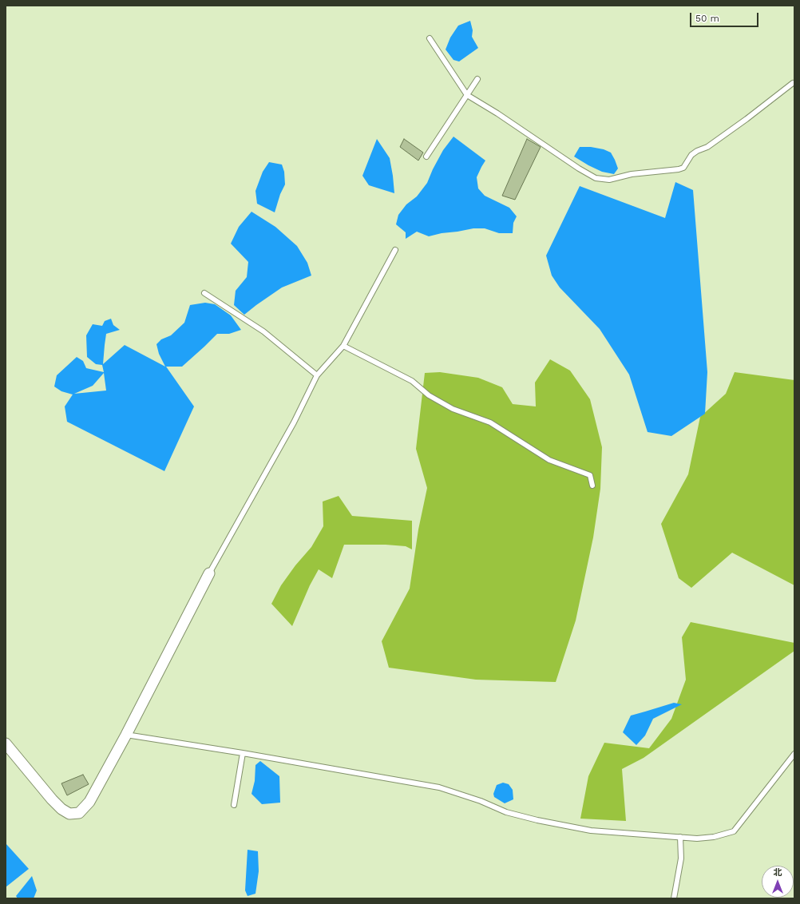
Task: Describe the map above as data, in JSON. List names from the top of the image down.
{
  "scale_bar": "50 m",
  "north": "top"
}
